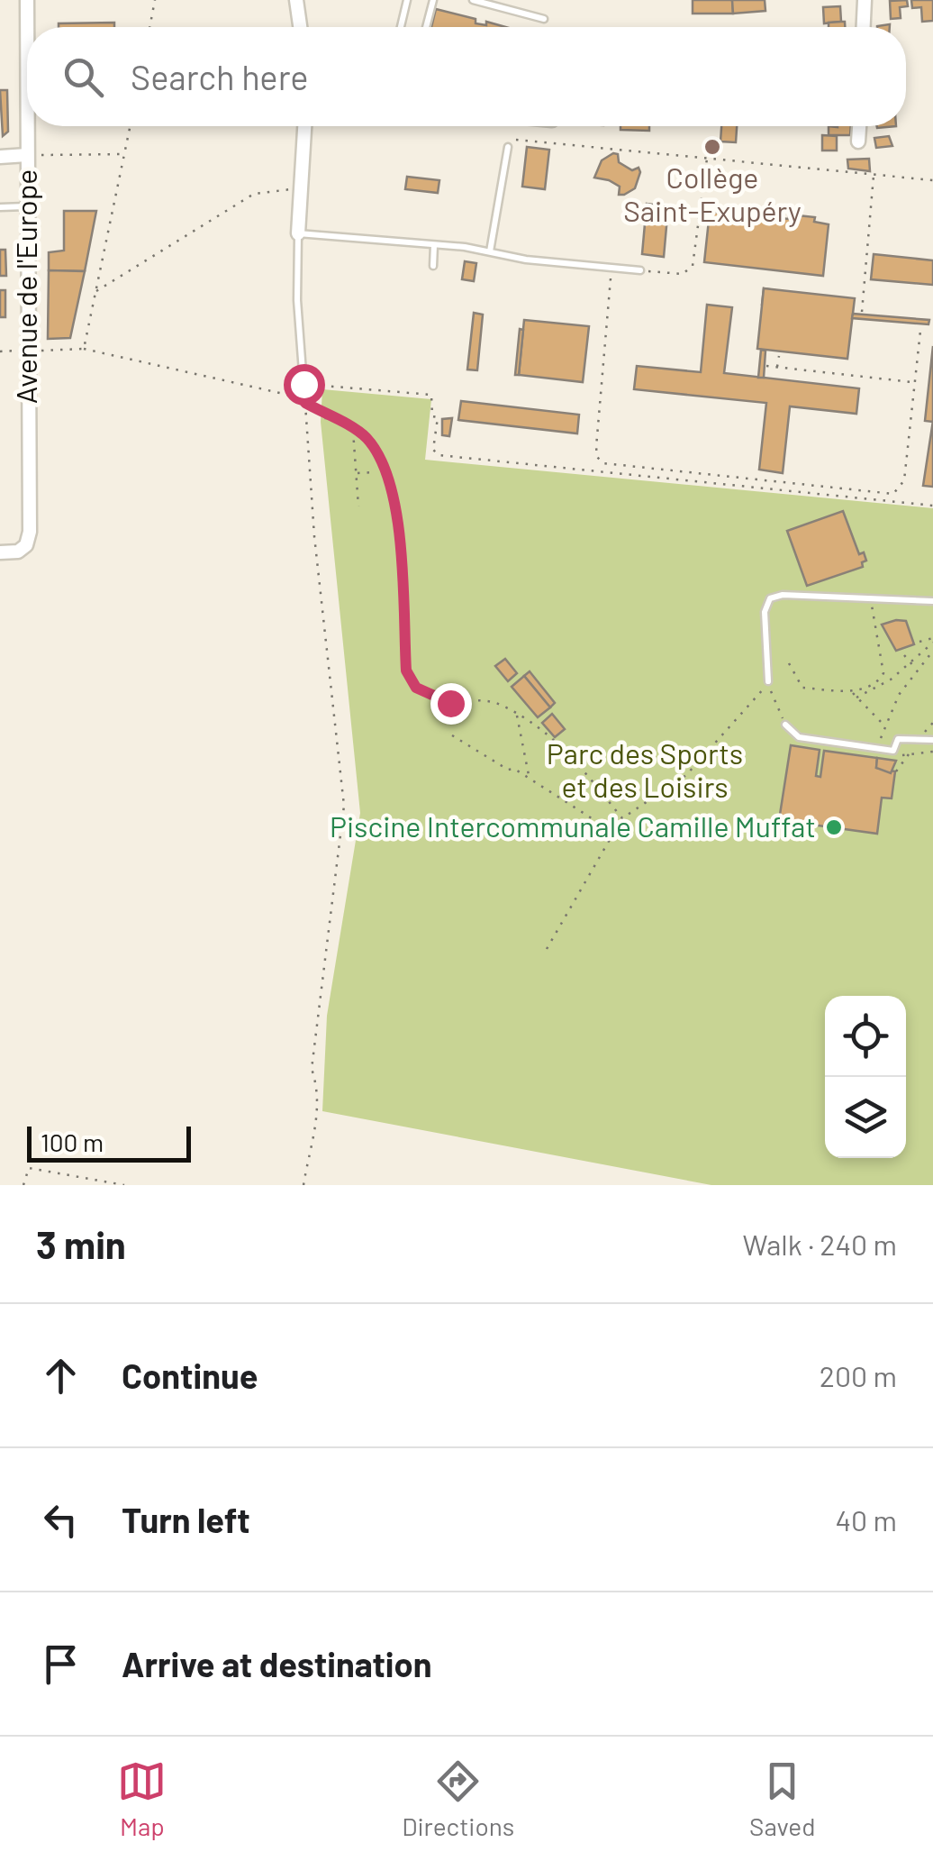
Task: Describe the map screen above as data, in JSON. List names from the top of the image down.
{
  "streets": {
    "street": ["Avenue de l'Europe"]
  },
  "parks": ["Parc des Sports et des Loisirs"],
  "places": ["Collège Saint-Exupéry", "Piscine Intercommunale Camille Muffat"],
  "scale_bar": "100 m",
  "page": {
    "search": "Search here",
    "scale": "100 m",
    "heading": ["3 min", "Walk · 240 m"],
    "list": [
      ["Continue", "200 m"],
      ["Turn left", "40 m"],
      "Arrive at destination"
    ],
    "nav": ["Map", "Directions", "Saved"]
  }
}
